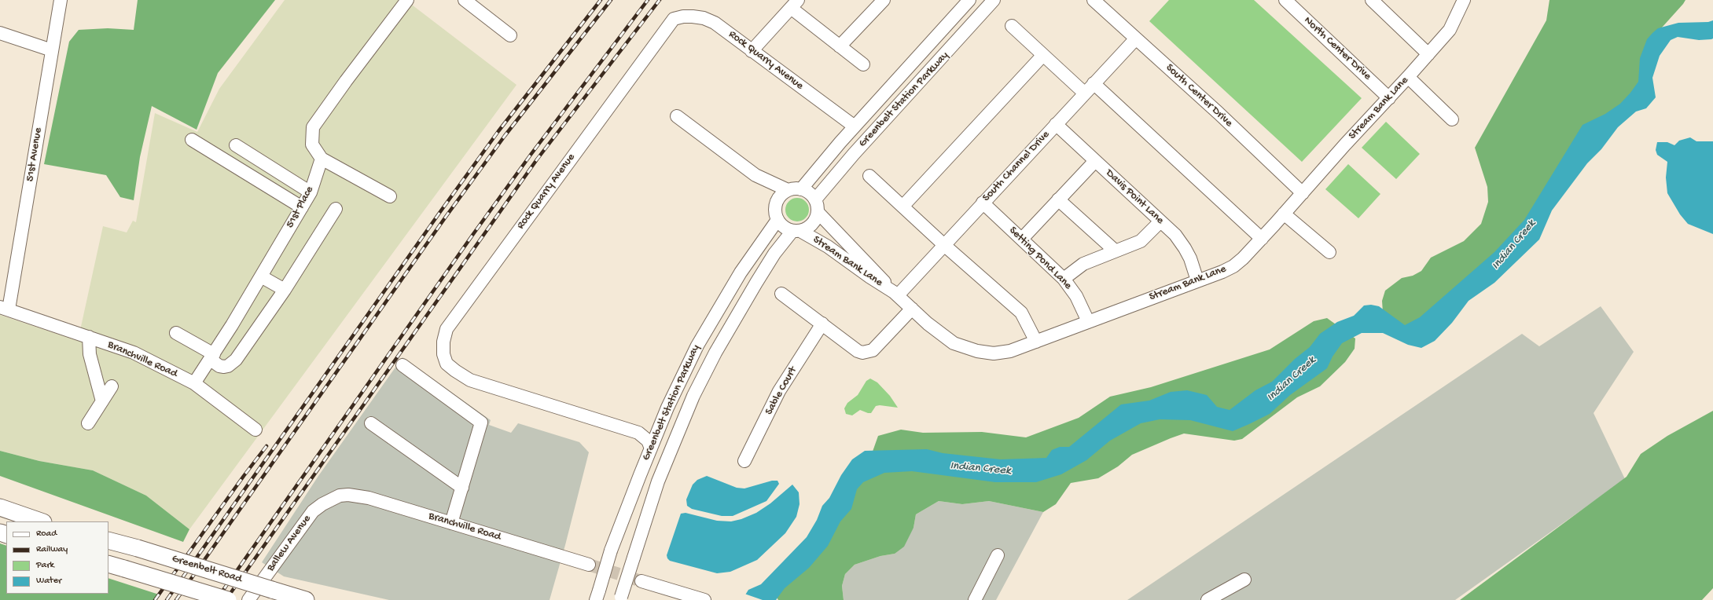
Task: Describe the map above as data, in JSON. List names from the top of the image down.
{
  "streets": {
    "main road": ["Greenbelt Road"],
    "street": [
      "North Center Drive",
      "Rock Quarry Avenue",
      "South Center Drive",
      "Greenbelt Station Parkway",
      "Stream Bank Lane",
      "51st Avenue",
      "South Channel Drive",
      "Davis Point Lane",
      "51st Place",
      "Setting Pond Lane",
      "Branchville Road",
      "Sable Court",
      "Ballew Avenue"
    ]
  },
  "crossings": [
    ["North Center Drive", "Stream Bank Lane"],
    ["Rock Quarry Avenue", "Greenbelt Station Parkway"],
    ["South Center Drive", "Stream Bank Lane"],
    ["South Center Drive", "South Channel Drive"],
    ["Greenbelt Station Parkway", "Stream Bank Lane"],
    ["Stream Bank Lane", "South Channel Drive"],
    ["Stream Bank Lane", "Davis Point Lane"],
    ["Stream Bank Lane", "Setting Pond Lane"],
    ["51st Avenue", "Branchville Road"],
    ["South Channel Drive", "Davis Point Lane"],
    ["South Channel Drive", "Setting Pond Lane"],
    ["51st Place", "Branchville Road"],
    ["Branchville Road", "Ballew Avenue"]
  ],
  "water": ["Indian Creek"],
  "legend": [
    "Road",
    "Railway",
    "Park",
    "Water"
  ]
}
